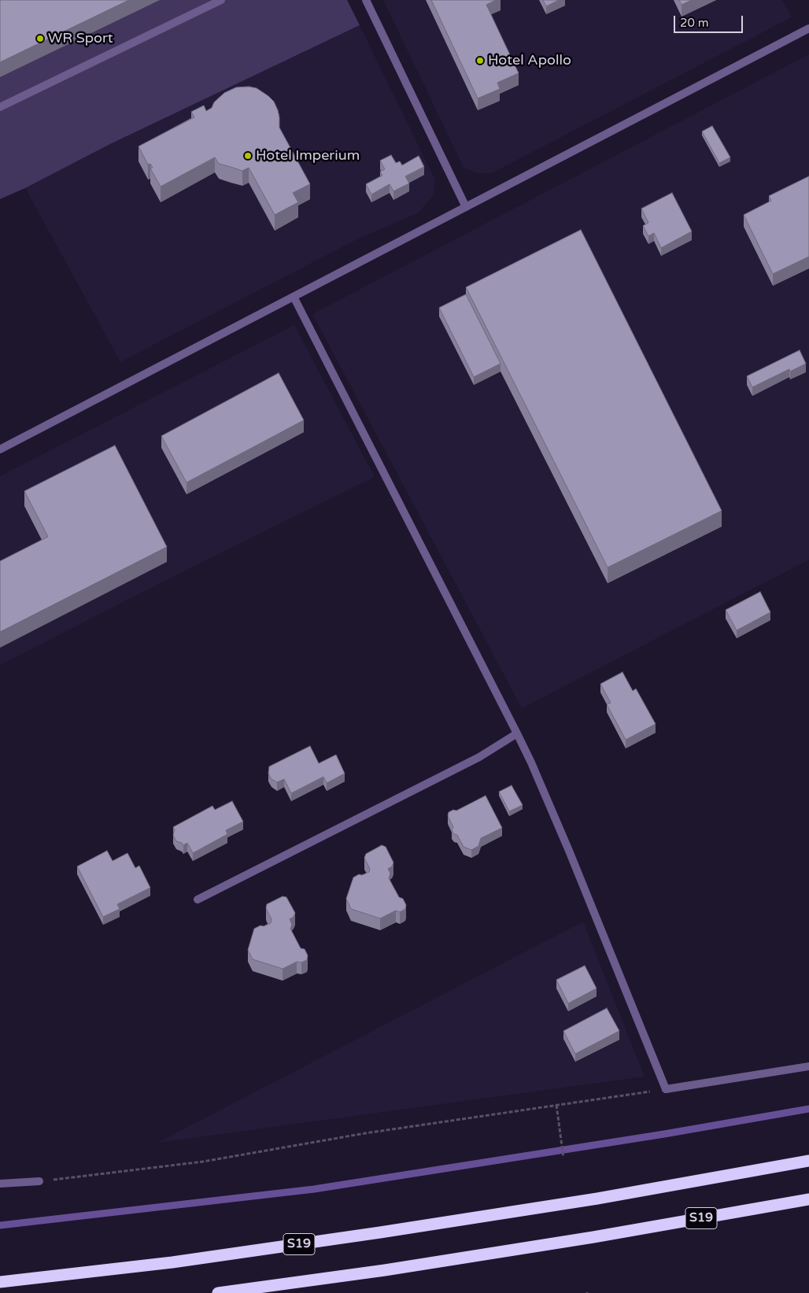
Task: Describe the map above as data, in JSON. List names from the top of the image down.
{
  "streets": {
    "highway": ["S19"]
  },
  "places": ["WR Sport", "Hotel Apollo", "Hotel Imperium"],
  "scale_bar": "20 m"
}
